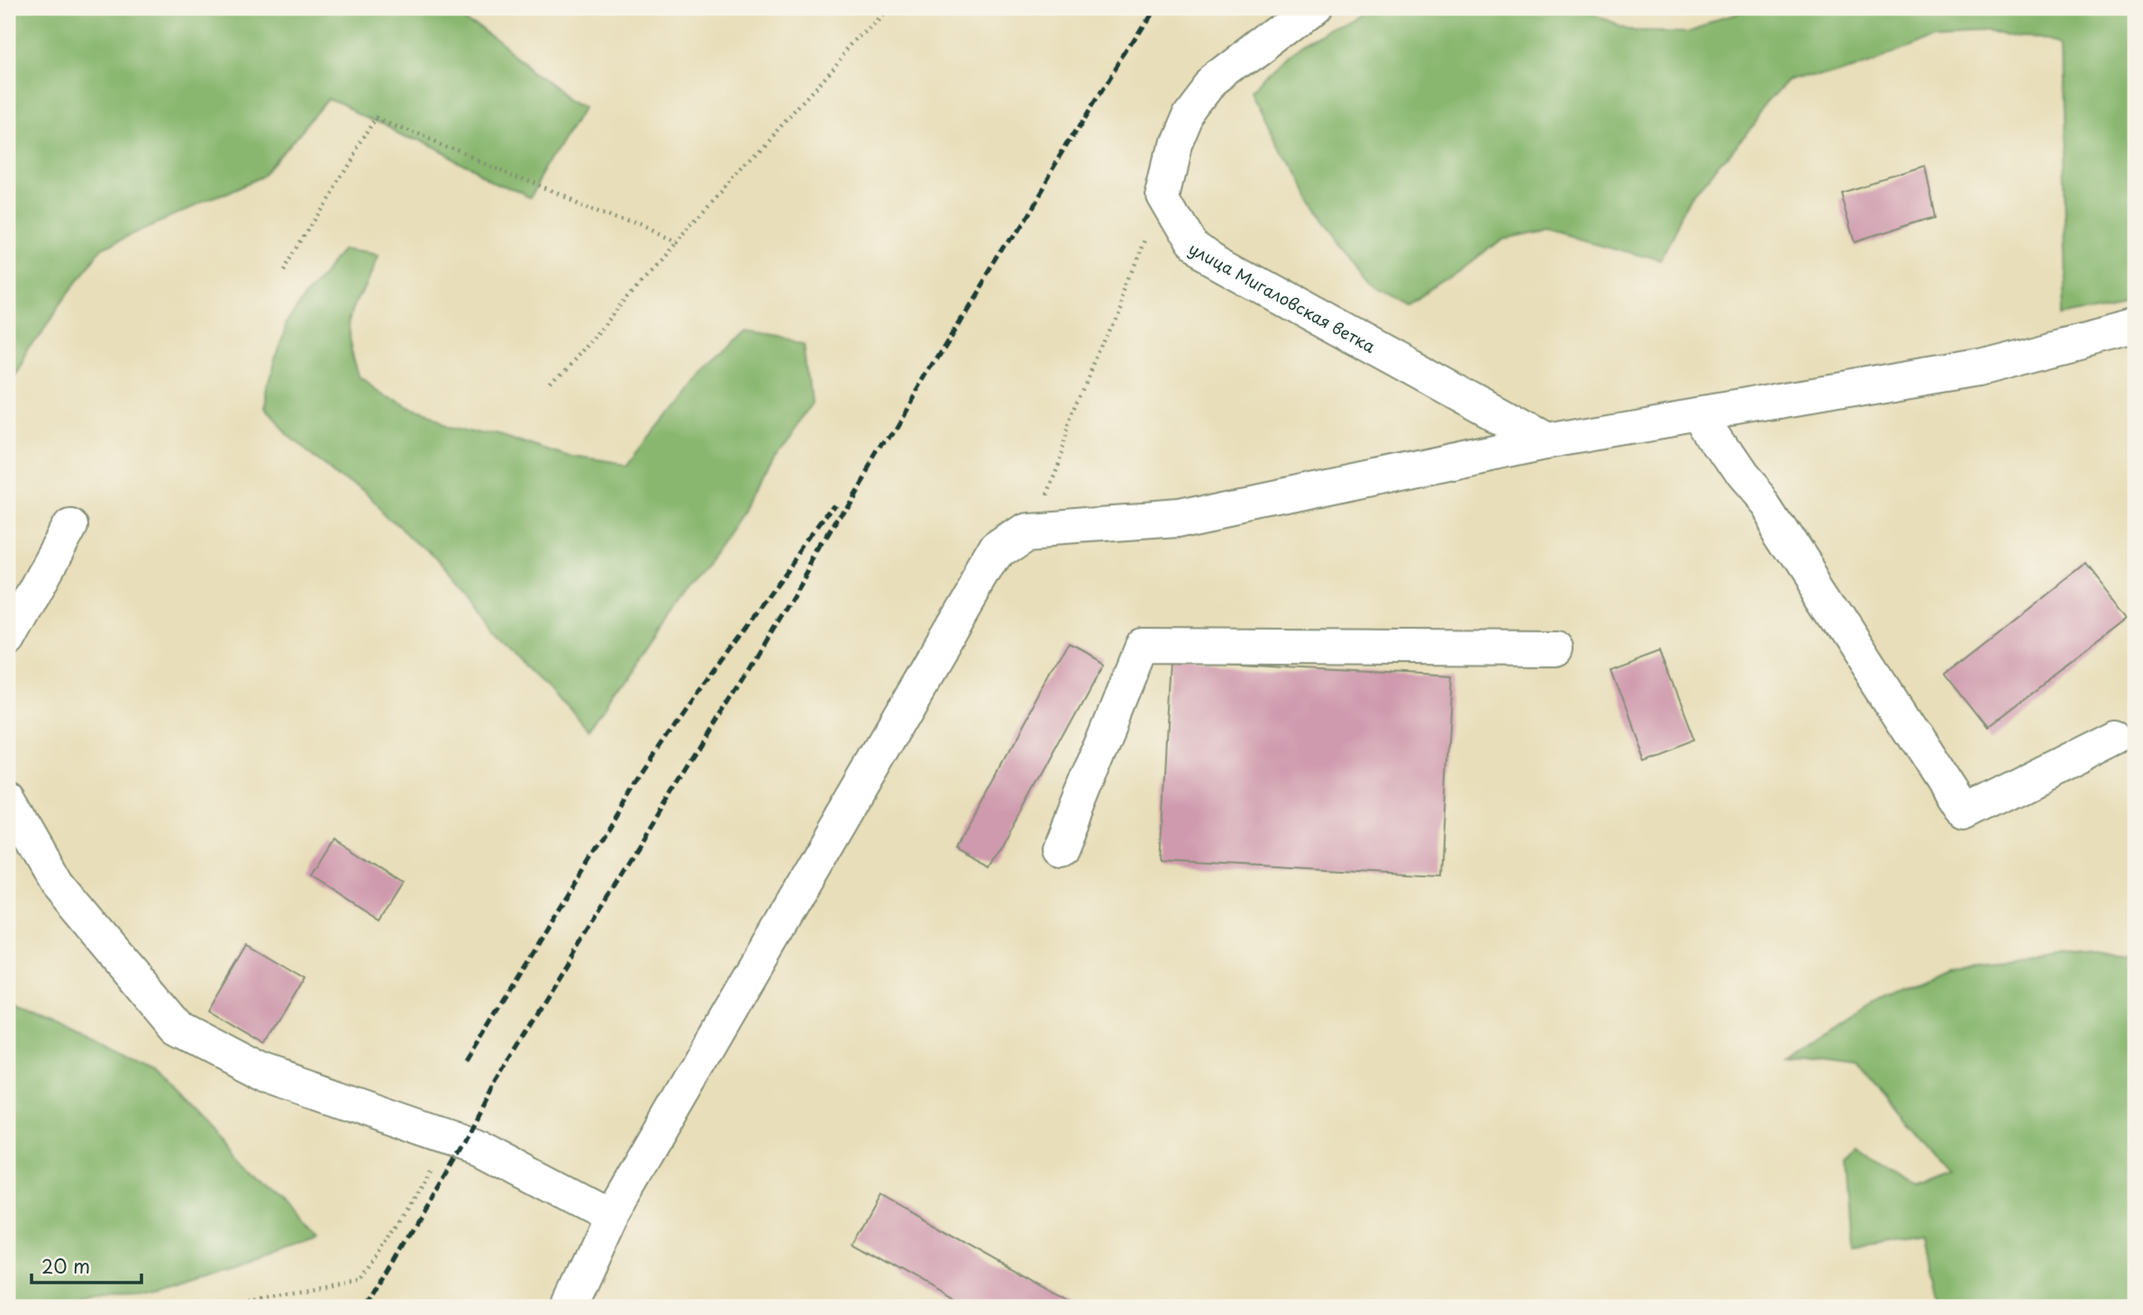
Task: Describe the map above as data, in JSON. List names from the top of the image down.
{
  "streets": {
    "street": ["улица Мигаловская ветка"]
  },
  "scale_bar": "20 m"
}
